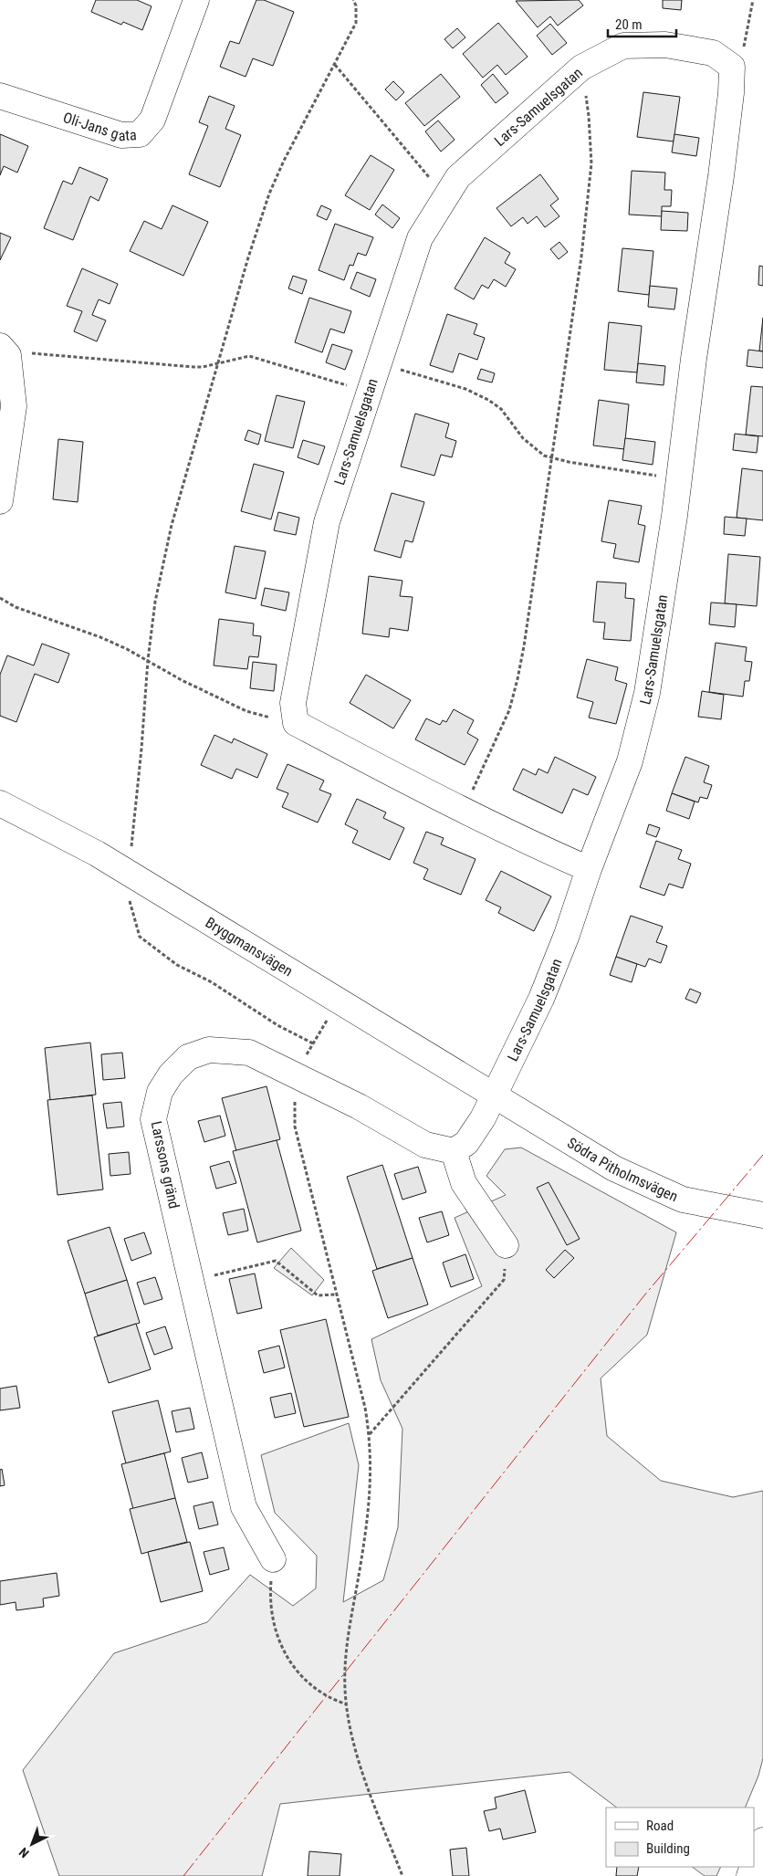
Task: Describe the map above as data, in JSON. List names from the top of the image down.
{
  "streets": {
    "street": [
      "Lars-Samuelsgatan",
      "Oli-Jans gata",
      "Bryggmansvägen",
      "Larssons gränd",
      "Södra Pitholmsvägen"
    ]
  },
  "crossings": [
    ["Lars-Samuelsgatan", "Bryggmansvägen"],
    ["Lars-Samuelsgatan", "Södra Pitholmsvägen"],
    ["Bryggmansvägen", "Södra Pitholmsvägen"]
  ],
  "legend": ["Road", "Building"],
  "scale_bar": "20 m",
  "north": "bottom left"
}
